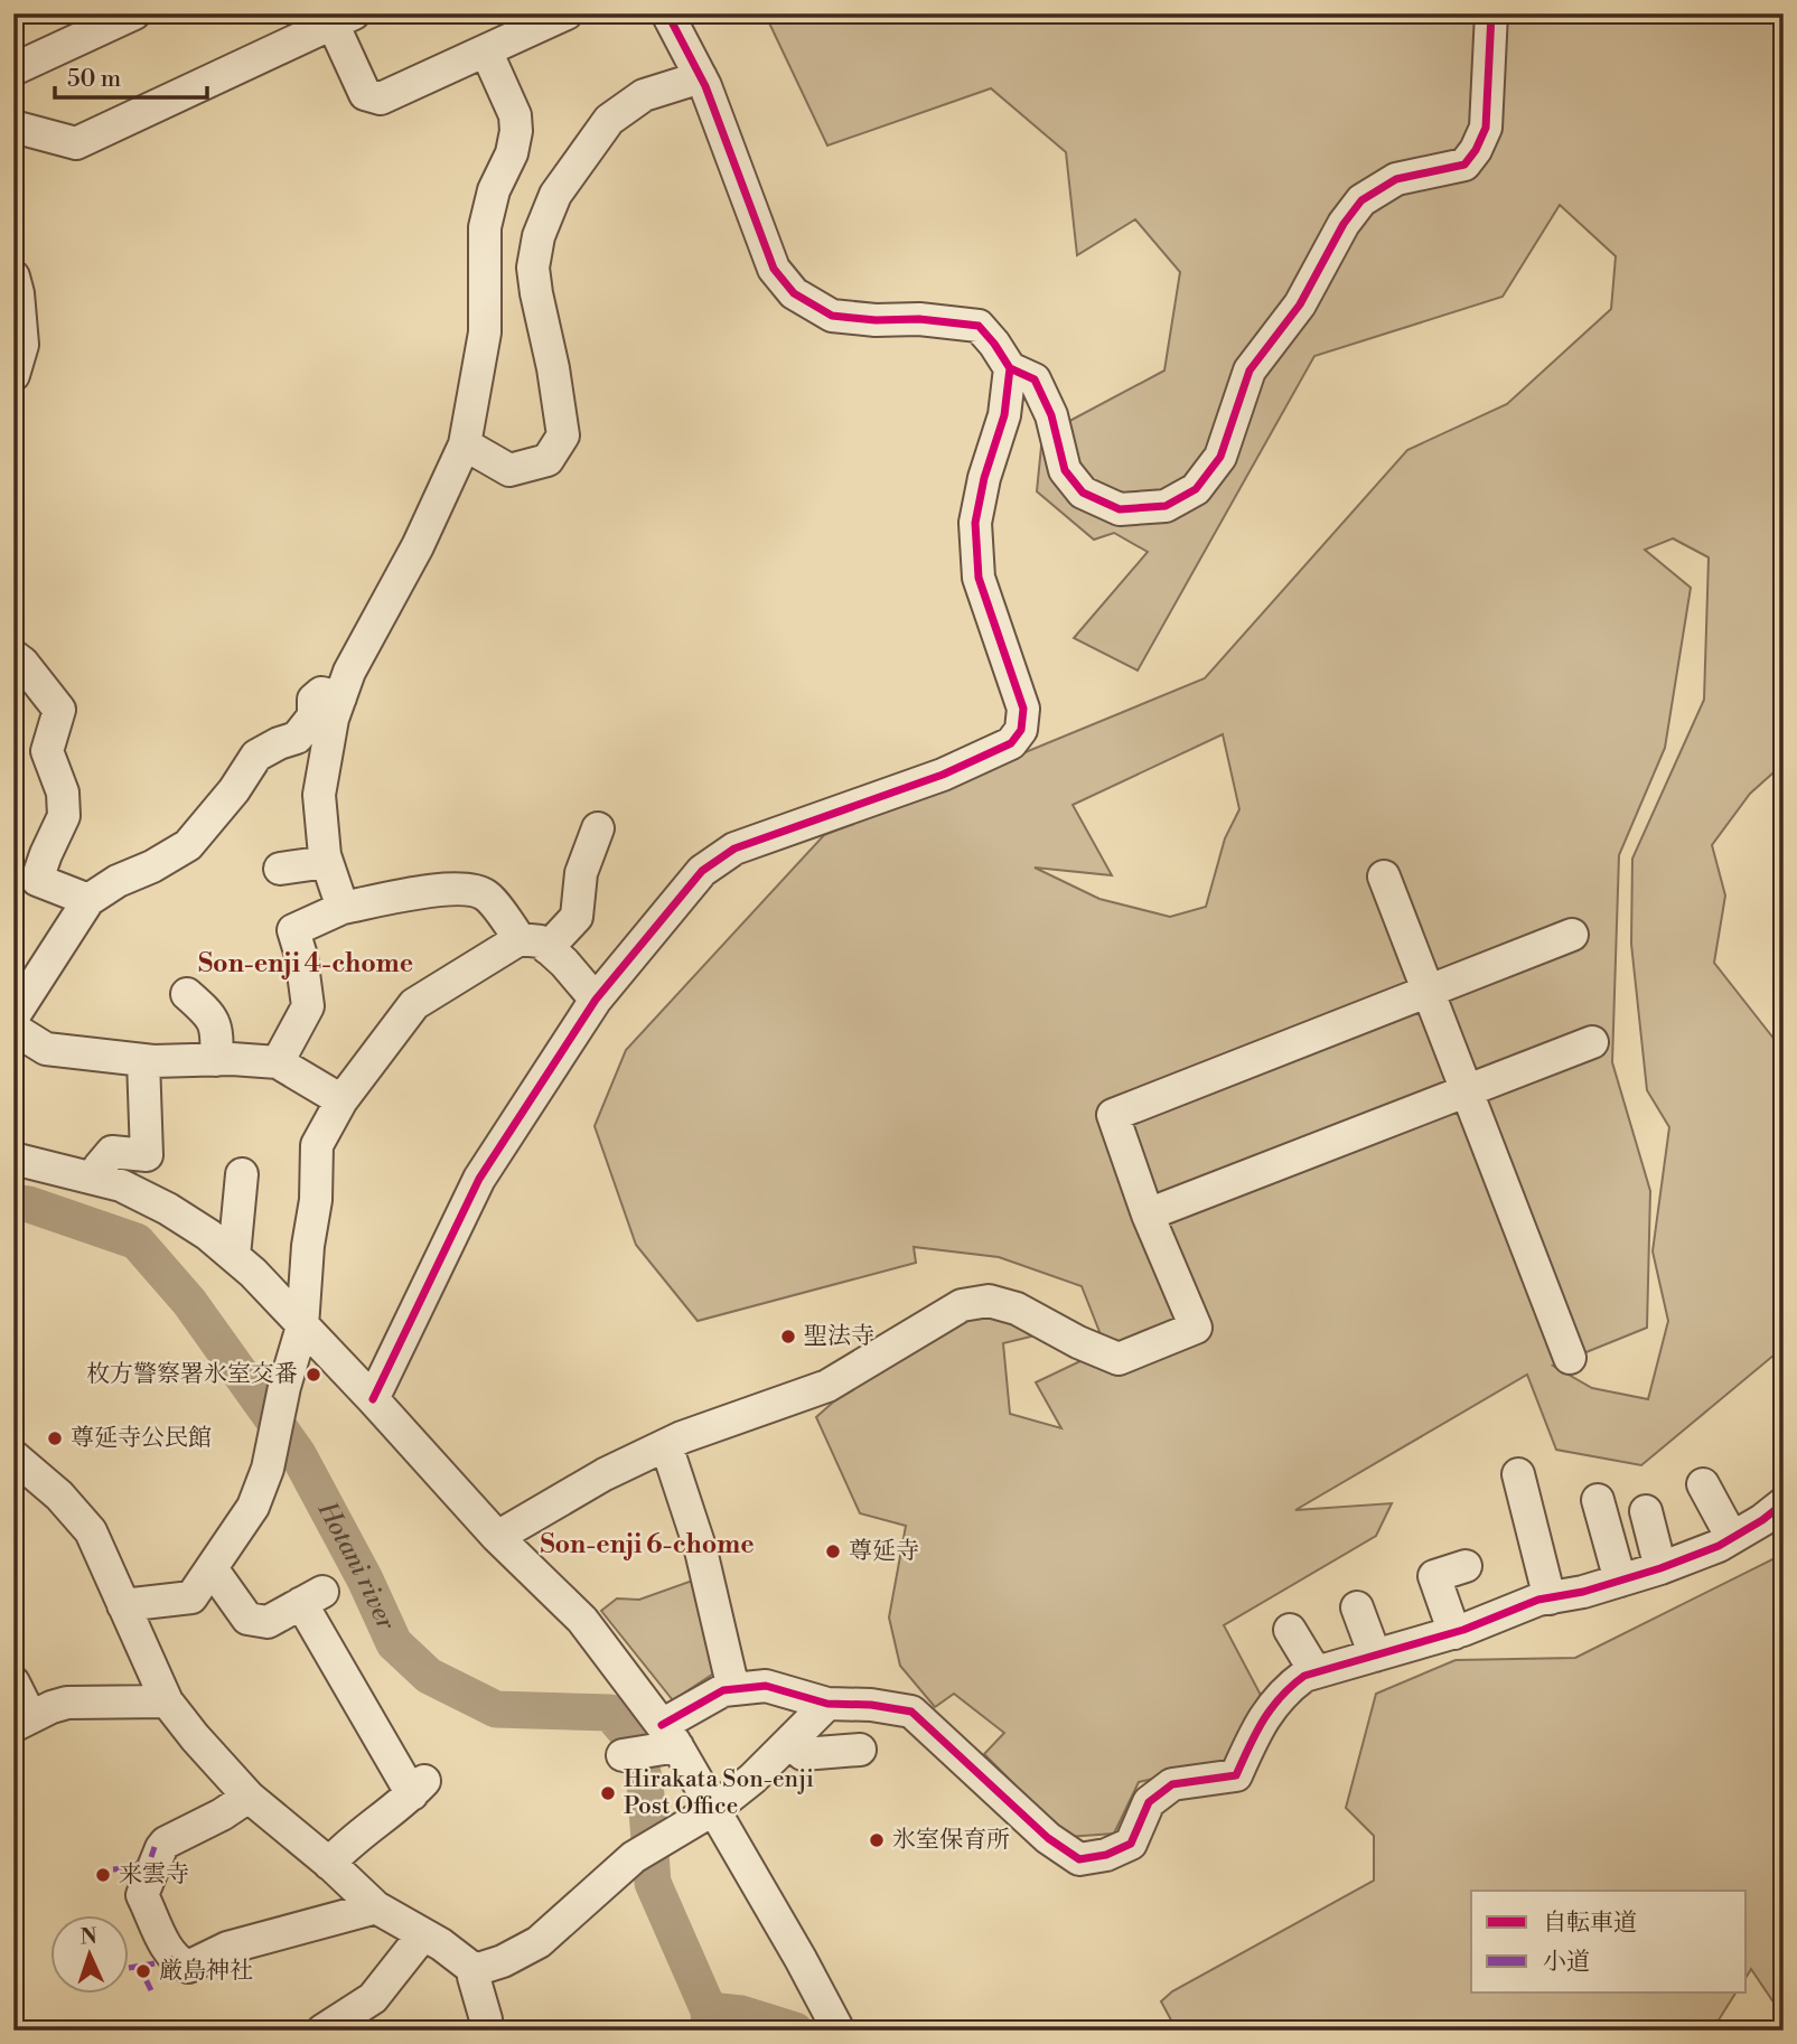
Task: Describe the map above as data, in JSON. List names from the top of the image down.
{
  "districts": ["Son-enji 4-chome", "Son-enji 6-chome"],
  "water": ["Hotani river"],
  "places": [
    "聖法寺",
    "枚方警察署氷室交番",
    "尊延寺公民館",
    "尊延寺",
    "Hirakata Son-enji Post Office",
    "氷室保育所",
    "来雲寺",
    "厳島神社"
  ],
  "legend": ["自転車道", "小道"],
  "scale_bar": "50 m",
  "north": "top"
}
